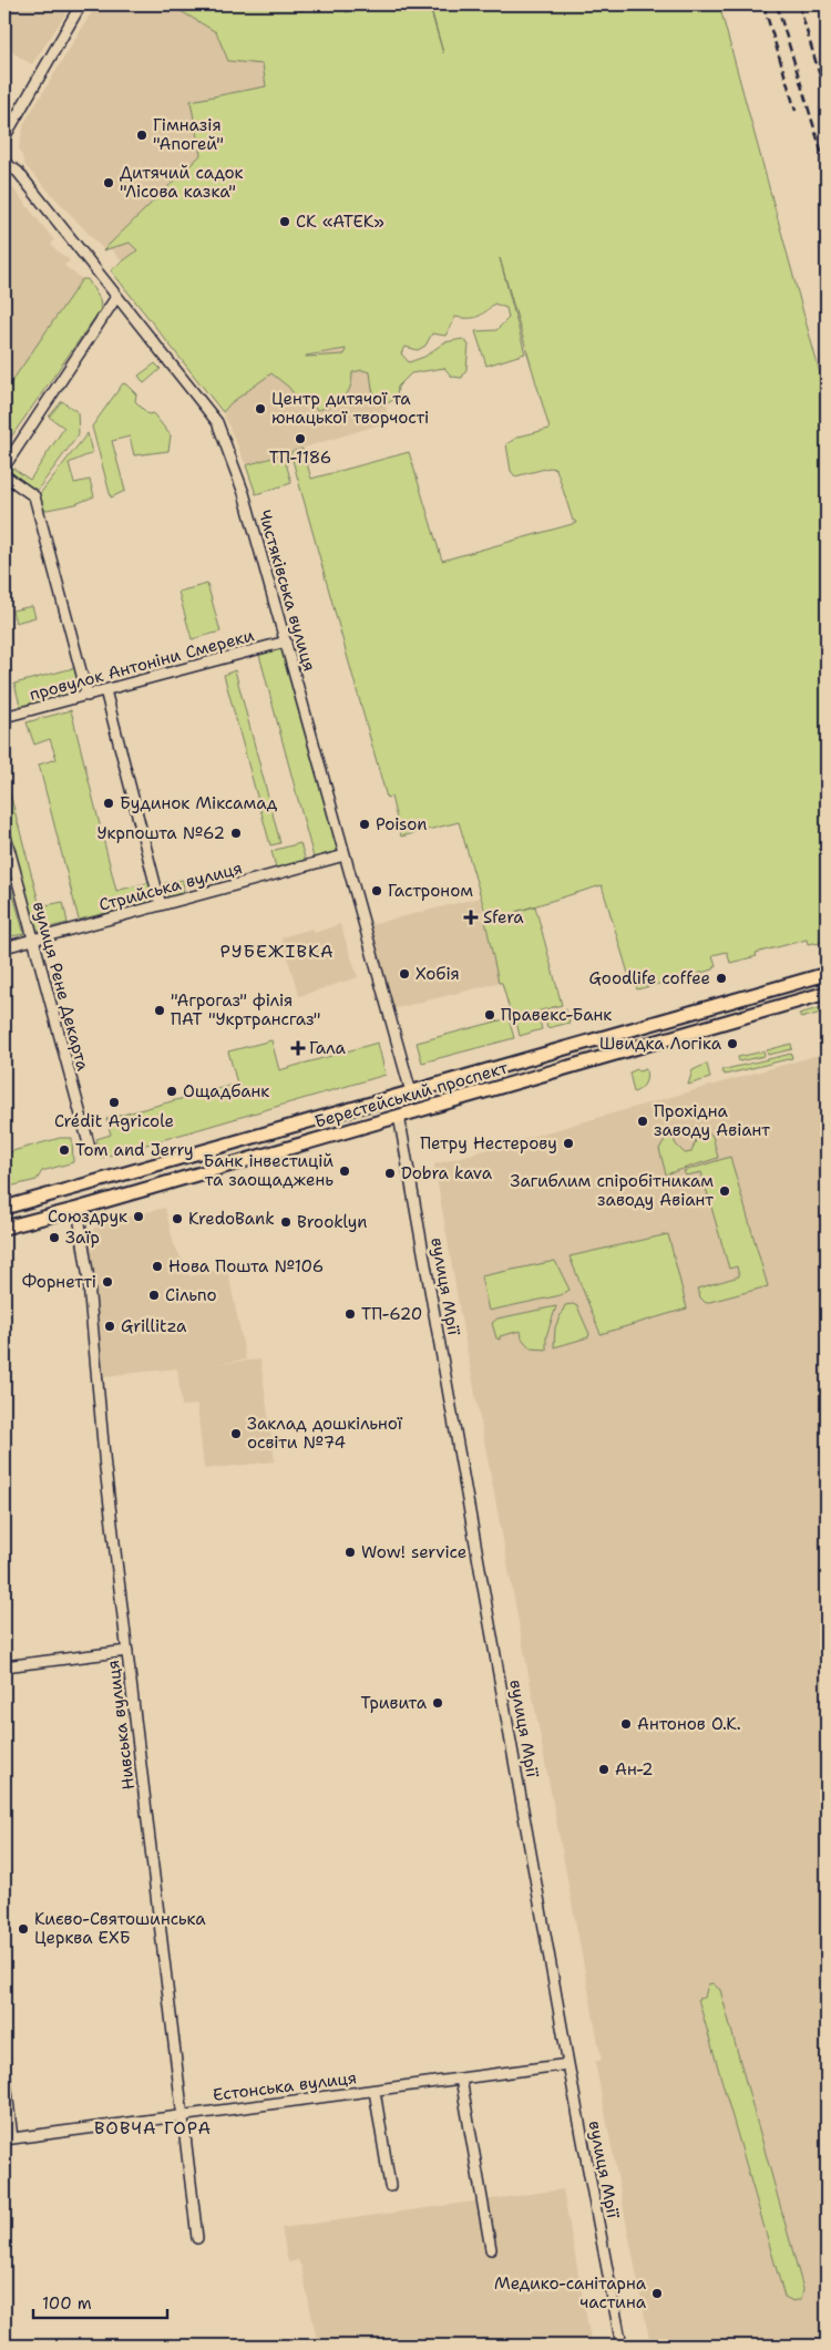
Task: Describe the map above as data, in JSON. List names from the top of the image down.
{
  "streets": {
    "main road": ["Берестейський проспект"],
    "street": [
      "Чистяківська вулиця",
      "провулок Антоніни Смереки",
      "Стрийська вулиця",
      "вулиця Рене Декарта",
      "вулиця Мрії",
      "Нивська вулиця",
      "Естонська вулиця"
    ]
  },
  "crossings": [
    ["Чистяківська вулиця", "провулок Антоніни Смереки"],
    ["Чистяківська вулиця", "Стрийська вулиця"],
    ["Чистяківська вулиця", "Берестейський проспект"],
    ["Стрийська вулиця", "вулиця Рене Декарта"],
    ["Берестейський проспект", "вулиця Мрії"],
    ["Берестейський проспект", "Нивська вулиця"],
    ["вулиця Мрії", "Естонська вулиця"],
    ["Нивська вулиця", "Естонська вулиця"]
  ],
  "districts": ["РУБЕЖІВКА", "ВОВЧА ГОРА"],
  "places": {
    "other": [
      "Гімназія \"Апогей\"",
      "Дитячий садок \"Лісова казка\"",
      "СК «АТЕК»",
      "Центр дитячої та юнацької творчості",
      "ТП-1186",
      "Будинок Міксамад",
      "Poison",
      "Укрпошта №62",
      "Гастроном",
      "Хобія",
      "Goodlife coffee",
      "\"Агрогаз\" філія ПАТ \"Укртрансгаз\"",
      "Правекс-Банк",
      "Швидка Логіка",
      "Ощадбанк",
      "Crédit Agricole",
      "Прохідна заводу Авіант",
      "Петру Нестерову",
      "Tom and Jerry",
      "Банк інвестицій та заощаджень",
      "Dobra kava",
      "Загиблим спіробітникам заводу Авіант",
      "Союздрук",
      "KredoBank",
      "Brooklyn",
      "Заїр",
      "Нова Пошта №106",
      "Форнетті",
      "Сільпо",
      "ТП-620",
      "Grillitza",
      "Заклад дошкільної освіти №74",
      "Wow! service",
      "Тривита",
      "Антонов О.К.",
      "Ан-2",
      "Києво-Святошинська Церква ЕХБ",
      "Медико-санітарна частина"
    ],
    "health": ["Sfera", "Гала"]
  },
  "scale_bar": "100 m"
}
